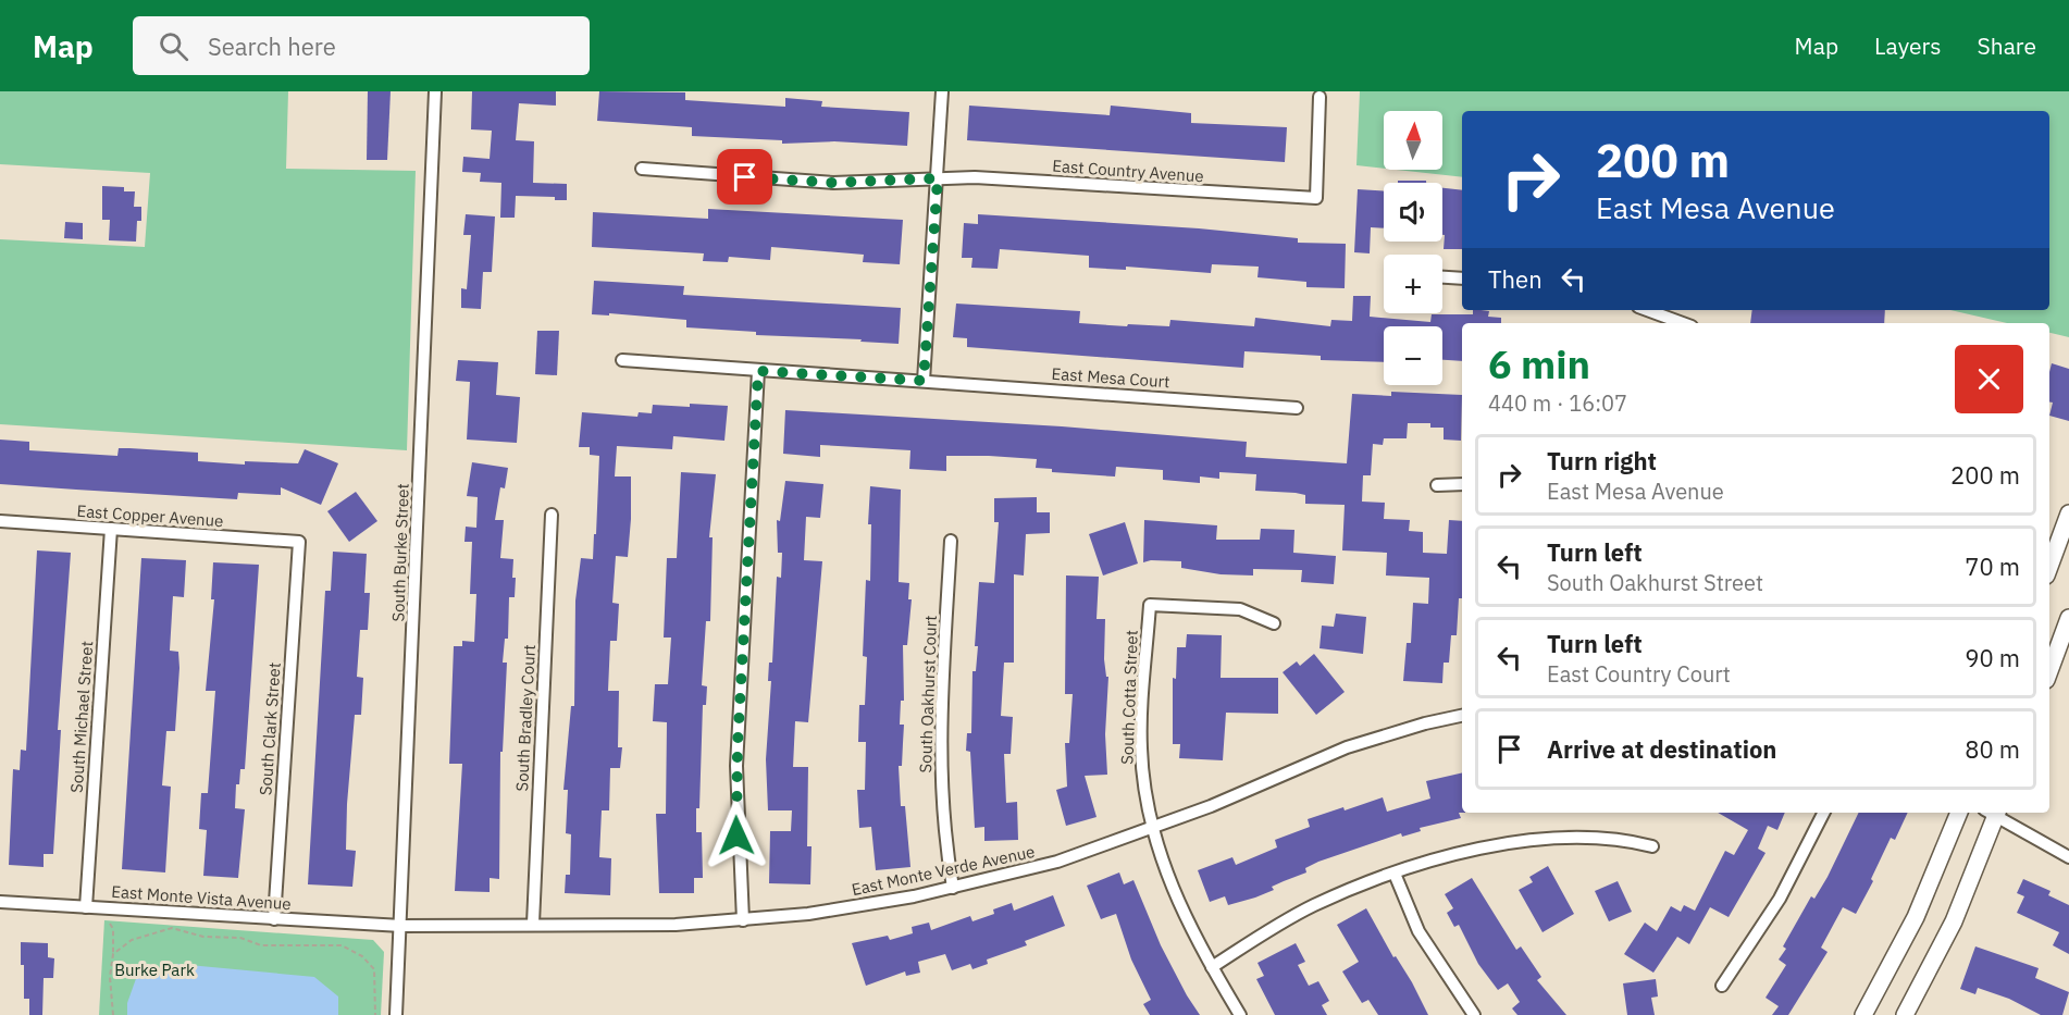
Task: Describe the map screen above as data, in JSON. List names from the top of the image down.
{
  "streets": {
    "street": [
      "East Country Avenue",
      "East Mesa Court",
      "East Copper Avenue",
      "South Burke Street",
      "South Oakhurst Court",
      "South Cotta Street",
      "South Michael Street",
      "South Bradley Court",
      "South Clark Street",
      "East Monte Verde Avenue",
      "East Monte Vista Avenue"
    ]
  },
  "crossings": [
    ["East Copper Avenue", "South Michael Street"],
    ["East Copper Avenue", "South Clark Street"],
    ["South Burke Street", "East Monte Verde Avenue"],
    ["South Burke Street", "East Monte Vista Avenue"],
    ["South Oakhurst Court", "East Monte Verde Avenue"],
    ["South Cotta Street", "East Monte Verde Avenue"],
    ["South Michael Street", "East Monte Vista Avenue"],
    ["South Bradley Court", "East Monte Verde Avenue"],
    ["South Clark Street", "East Monte Vista Avenue"],
    ["East Monte Verde Avenue", "East Monte Vista Avenue"]
  ],
  "parks": ["Burke Park"],
  "north": "top",
  "page": {
    "header": "Map",
    "search": "Search here",
    "nav": ["Map", "Layers", "Share"],
    "map_buttons": ["+", "−"],
    "turn": ["200 m", "East Mesa Avenue"],
    "then": "Then",
    "heading": ["6 min", "440 m · 16:07"],
    "list": [
      {
        "name": "Turn right",
        "note": "East Mesa Avenue",
        "value": "200 m"
      },
      {
        "name": "Turn left",
        "note": "South Oakhurst Street",
        "value": "70 m"
      },
      {
        "name": "Turn left",
        "note": "East Country Court",
        "value": "90 m"
      },
      {
        "name": "Arrive at destination",
        "value": "80 m"
      }
    ]
  }
}
